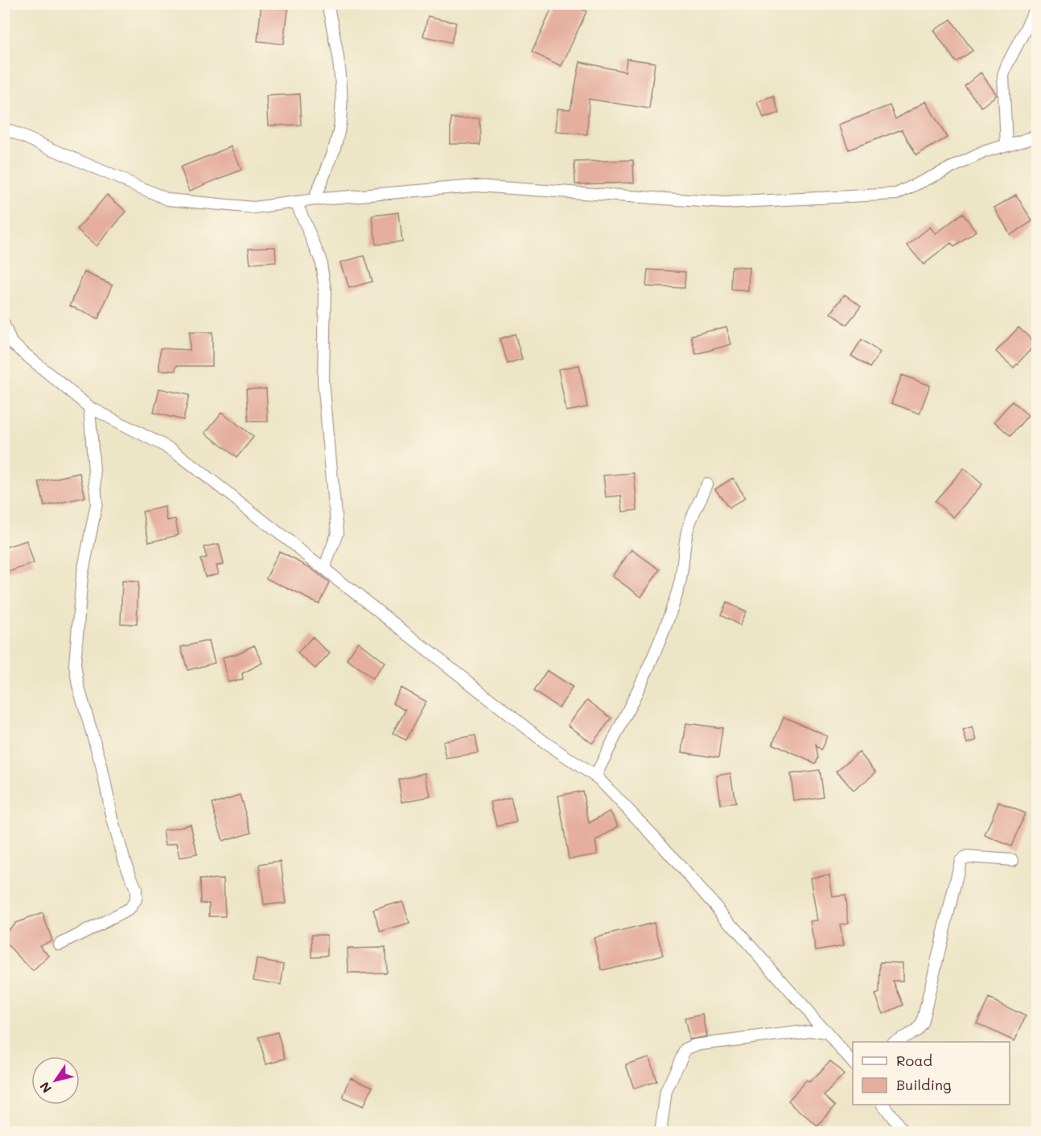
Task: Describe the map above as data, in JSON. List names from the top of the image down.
{
  "legend": ["Road", "Building"],
  "north": "bottom left"
}
